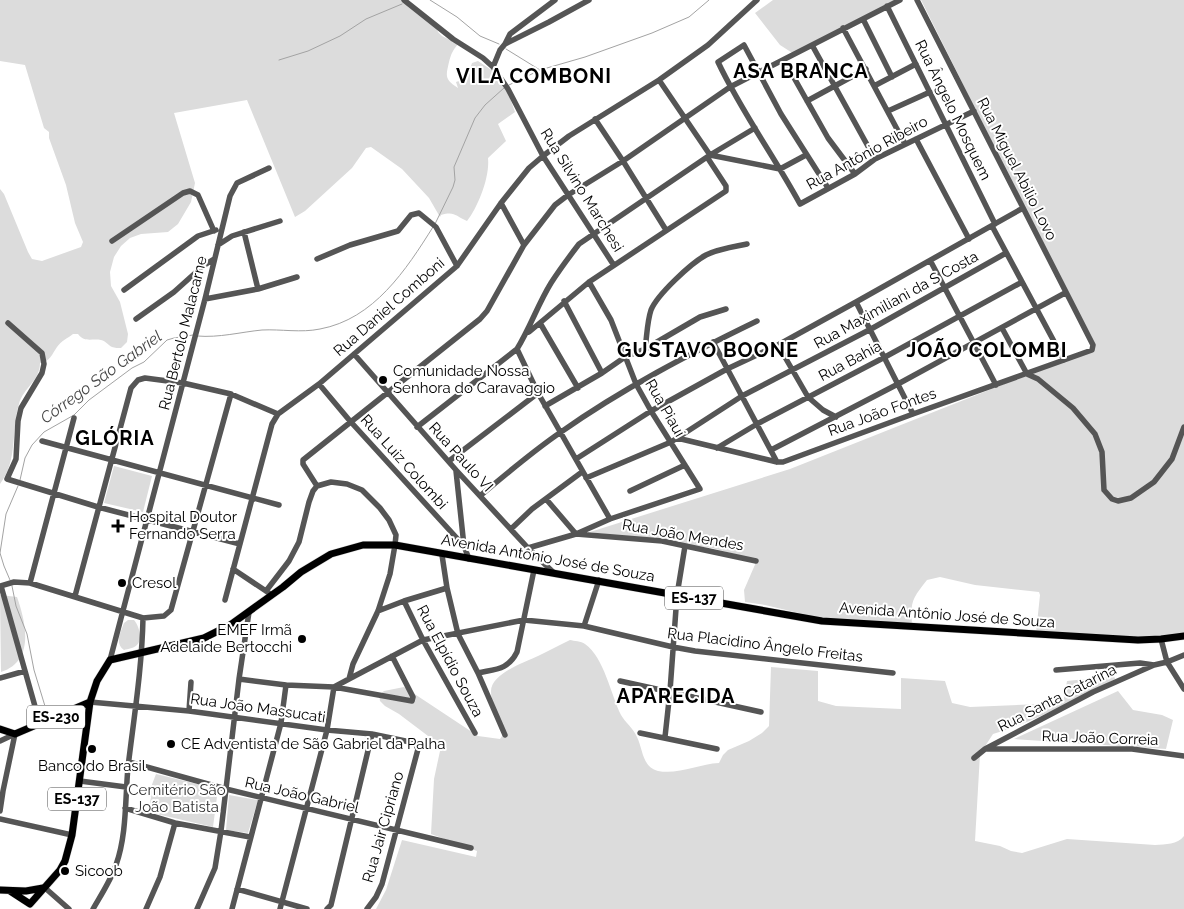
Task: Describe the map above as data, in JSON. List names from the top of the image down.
{
  "streets": {
    "main road": ["Avenida Antônio José de Souza", "ES-137", "ES-230"],
    "street": [
      "Rua Ângelo Mosquem",
      "Rua Antônio Ribeiro",
      "Rua Miguel Abilio Lovo",
      "Rua Silvino Marchesi",
      "Rua Maximiliani da S Costa",
      "Rua Daniel Comboni",
      "Rua Bertolo Malacarne",
      "Rua Bahia",
      "Rua Piauí",
      "Rua João Fontes",
      "Rua Paulo VI",
      "Rua Luiz Colombi",
      "Rua João Mendes",
      "Rua Placidino Ângelo Freitas",
      "Rua Elpídio Souza",
      "Rua Santa Catarina",
      "Rua João Massucati",
      "Rua João Correia",
      "Rua João Gabriel",
      "Rua Jair Cipriano"
    ]
  },
  "crossings": [
    ["Rua Ângelo Mosquem", "Rua Antônio Ribeiro"],
    ["Rua Ângelo Mosquem", "Rua Maximiliani da S Costa"],
    ["Rua Ângelo Mosquem", "Rua Bahia"],
    ["Rua Ângelo Mosquem", "Rua João Fontes"],
    ["Rua Antônio Ribeiro", "Rua Miguel Abilio Lovo"],
    ["Rua Miguel Abilio Lovo", "Rua João Fontes"],
    ["Rua Silvino Marchesi", "Rua Daniel Comboni"],
    ["Rua Maximiliani da S Costa", "Rua Piauí"],
    ["Rua Maximiliani da S Costa", "Rua João Fontes"],
    ["Rua Maximiliani da S Costa", "Rua Paulo VI"],
    ["Rua Daniel Comboni", "Rua Paulo VI"],
    ["Rua Daniel Comboni", "Rua Luiz Colombi"],
    ["Rua Bertolo Malacarne", "ES-137"],
    ["Rua Bahia", "Rua João Fontes"],
    ["Rua Piauí", "Rua João Mendes"],
    ["Rua Paulo VI", "Rua João Mendes"],
    ["Rua Paulo VI", "Avenida Antônio José de Souza"],
    ["Rua Luiz Colombi", "Avenida Antônio José de Souza"],
    ["Avenida Antônio José de Souza", "ES-137"],
    ["ES-137", "Rua João Massucati"],
    ["ES-137", "ES-230"],
    ["Rua Placidino Ângelo Freitas", "Rua Elpídio Souza"],
    ["Rua Santa Catarina", "Rua João Correia"],
    ["Rua João Massucati", "ES-230"],
    ["Rua João Massucati", "Rua Jair Cipriano"],
    ["Rua João Gabriel", "Rua Jair Cipriano"]
  ],
  "districts": [
    "ASA BRANCA",
    "VILA COMBONI",
    "GUSTAVO BOONE",
    "JOÃO COLOMBI",
    "GLÓRIA",
    "APARECIDA"
  ],
  "water": ["Córrego São Gabriel"],
  "parks": ["Cemitério São João Batista"],
  "places": {
    "other": [
      "Comunidade Nossa Senhora do Caravaggio",
      "Cresol",
      "EMEF Irmã Adelaide Bertocchi",
      "CE Adventista de São Gabriel da Palha",
      "Banco do Brasil",
      "Sicoob"
    ],
    "health": ["Hospital Doutor Fernando Serra"]
  }
}
